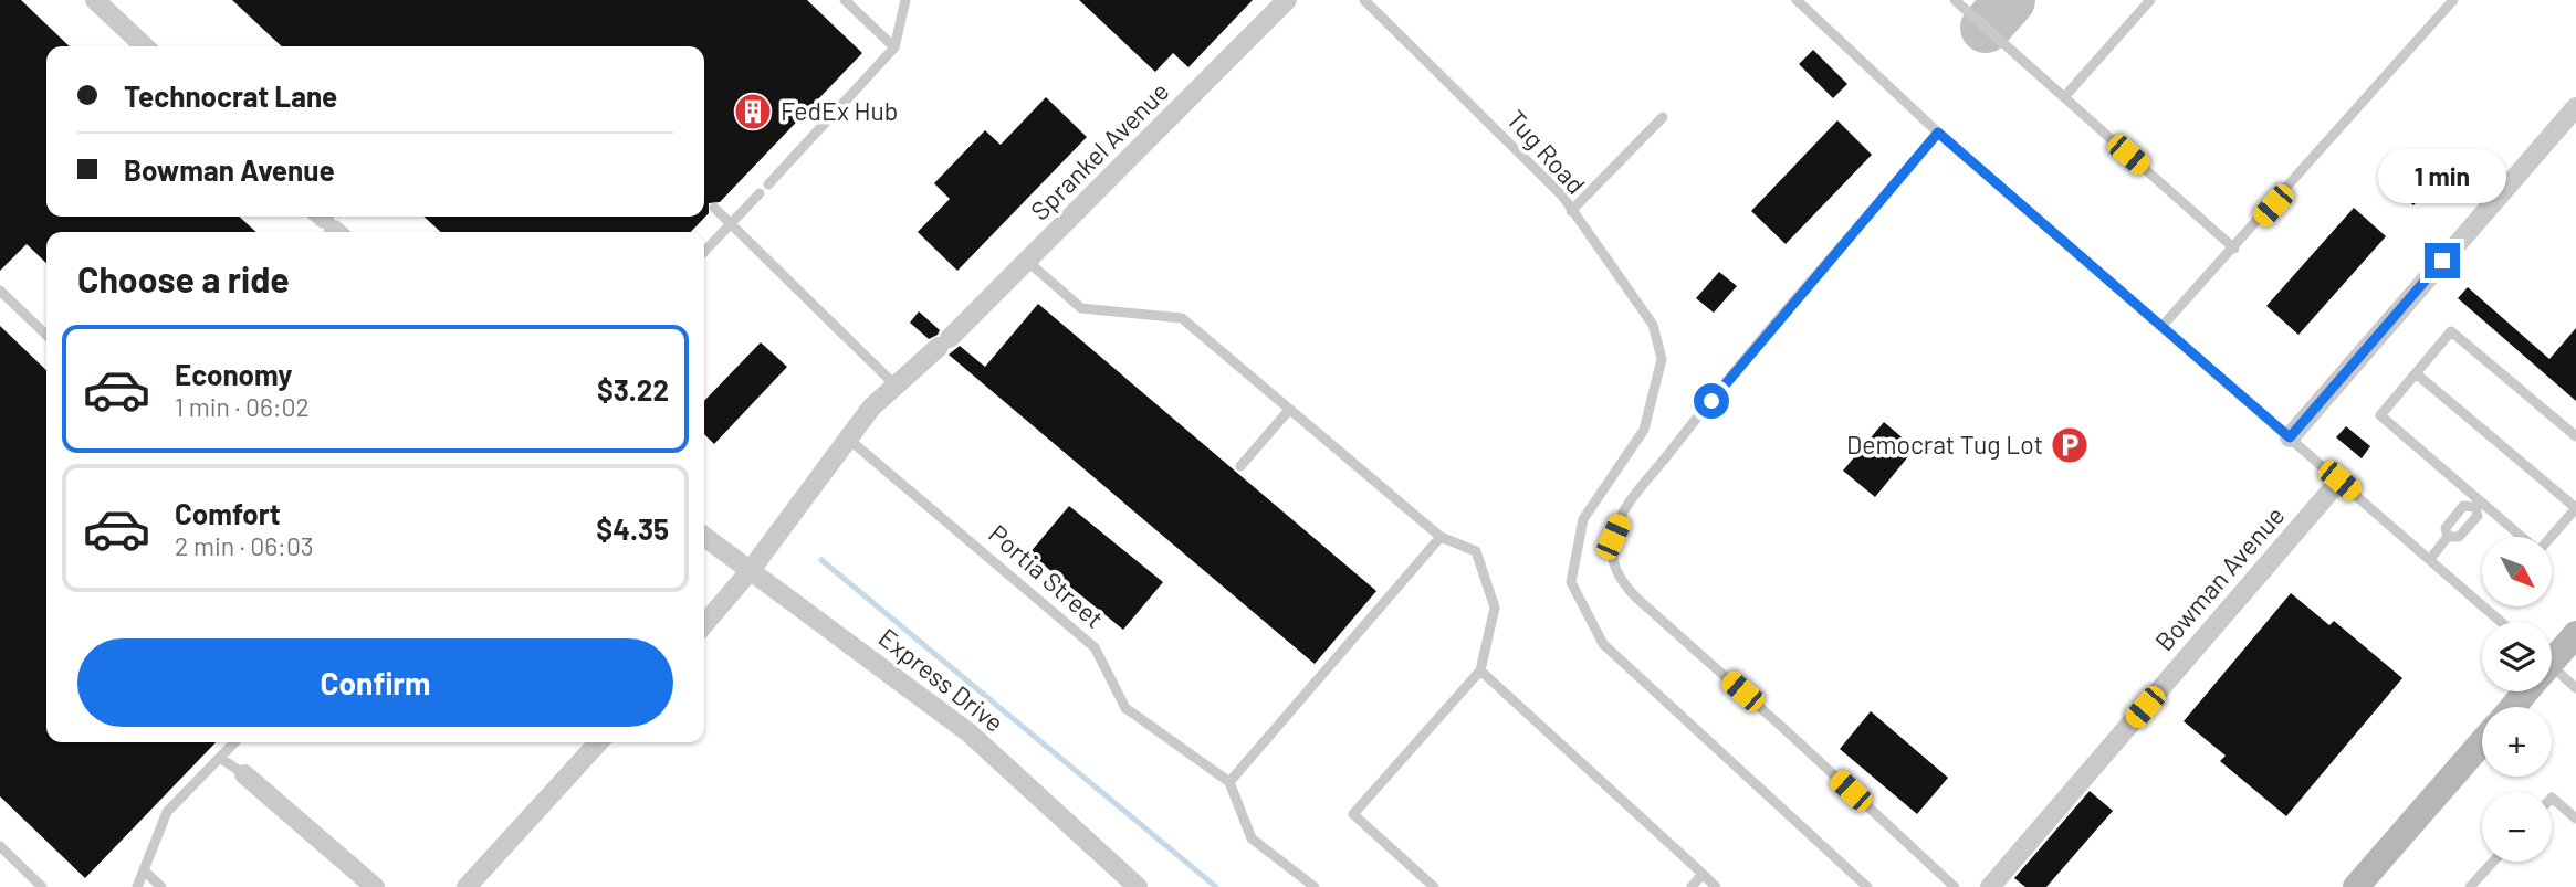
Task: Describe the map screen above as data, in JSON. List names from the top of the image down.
{
  "streets": {
    "street": ["Sprankel Avenue", "Bowman Avenue", "Express Drive"],
    "lane": ["Tug Road", "Portia Street"]
  },
  "crossings": [
    ["Sprankel Avenue", "Portia Street"],
    ["Sprankel Avenue", "Express Drive"]
  ],
  "places": {
    "building": ["FedEx Hub"],
    "parking": ["Democrat Tug Lot"]
  },
  "north": "bottom right",
  "page": {
    "banner": ["Technocrat Lane", "Bowman Avenue"],
    "bubble": "1 min",
    "heading": "Choose a ride",
    "list": [
      {
        "name": "Economy",
        "note": "1 min · 06:02",
        "value": "$3.22"
      },
      {
        "name": "Comfort",
        "note": "2 min · 06:03",
        "value": "$4.35"
      }
    ],
    "map_buttons": ["+", "−"],
    "buttons": "Confirm"
  }
}
